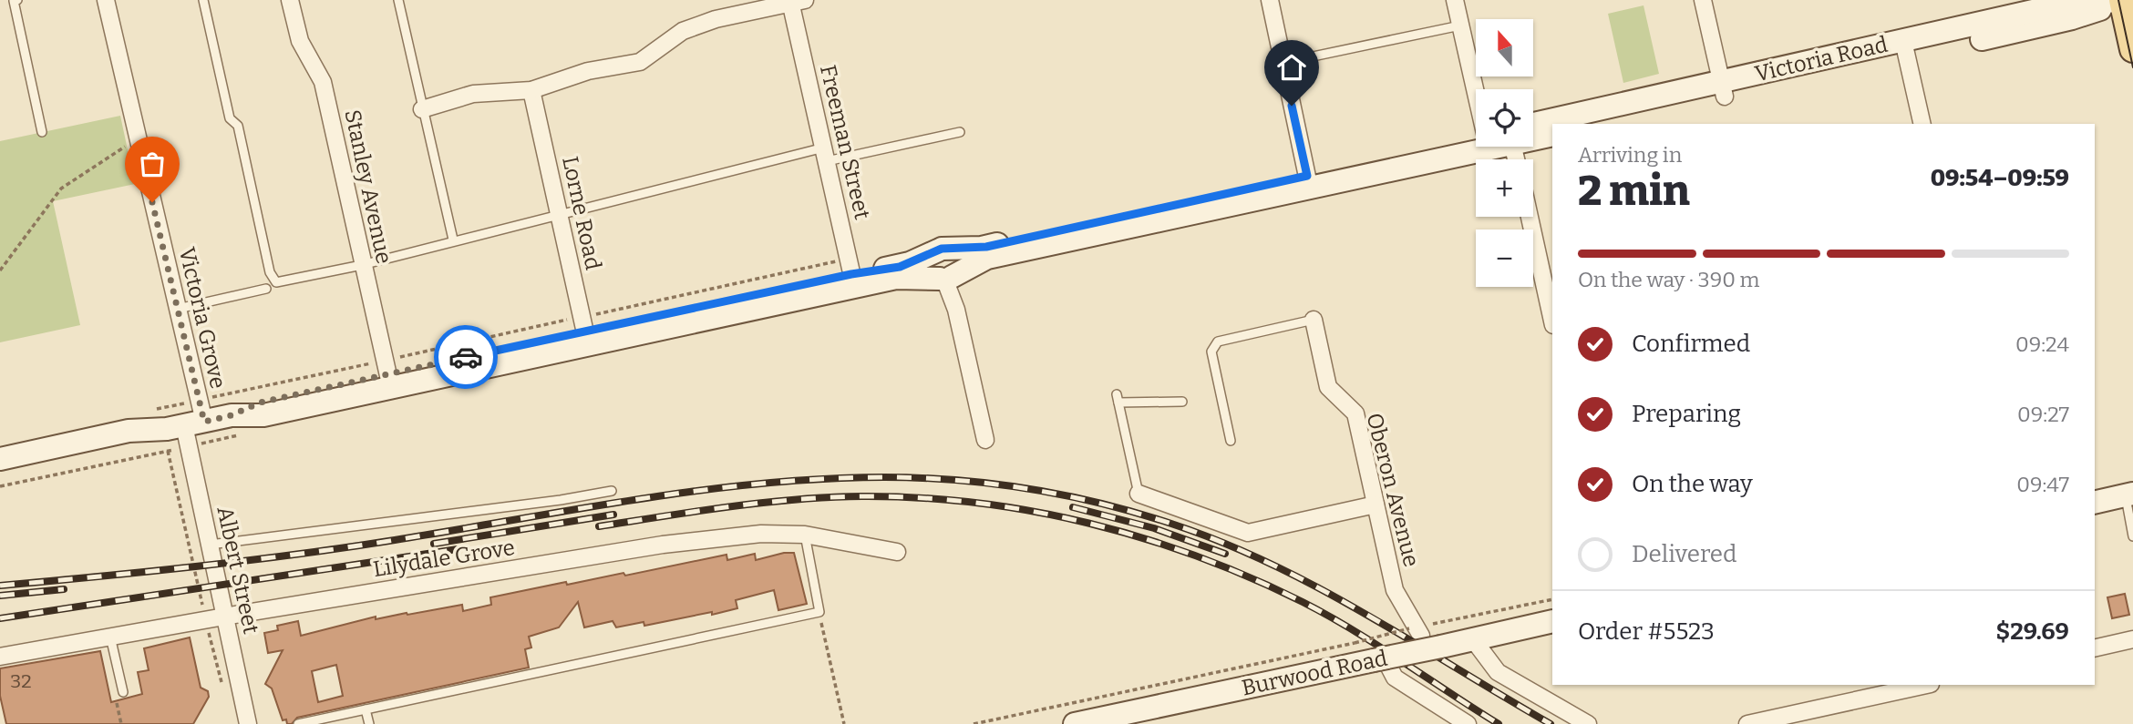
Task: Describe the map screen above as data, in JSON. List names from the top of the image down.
{
  "streets": {
    "street": [
      "Victoria Road",
      "Freeman Street",
      "Stanley Avenue",
      "Lorne Road",
      "Victoria Grove",
      "Oberon Avenue",
      "Lilydale Grove",
      "Albert Street",
      "Burwood Road"
    ]
  },
  "crossings": [
    ["Victoria Road", "Freeman Street"],
    ["Victoria Road", "Stanley Avenue"],
    ["Victoria Road", "Lorne Road"],
    ["Victoria Road", "Victoria Grove"],
    ["Victoria Road", "Albert Street"],
    ["Victoria Grove", "Albert Street"],
    ["Lilydale Grove", "Albert Street"]
  ],
  "house_numbers": ["32"],
  "north": "top",
  "page": {
    "map_buttons": ["+", "−"],
    "heading": ["2 min", "Arriving in", "09:54–09:59"],
    "panel": ["Order #5523", "$29.69"],
    "bar": "On the way · 390 m",
    "list": [
      ["Confirmed", "09:24"],
      ["Preparing", "09:27"],
      ["On the way", "09:47"],
      "Delivered"
    ]
  }
}
